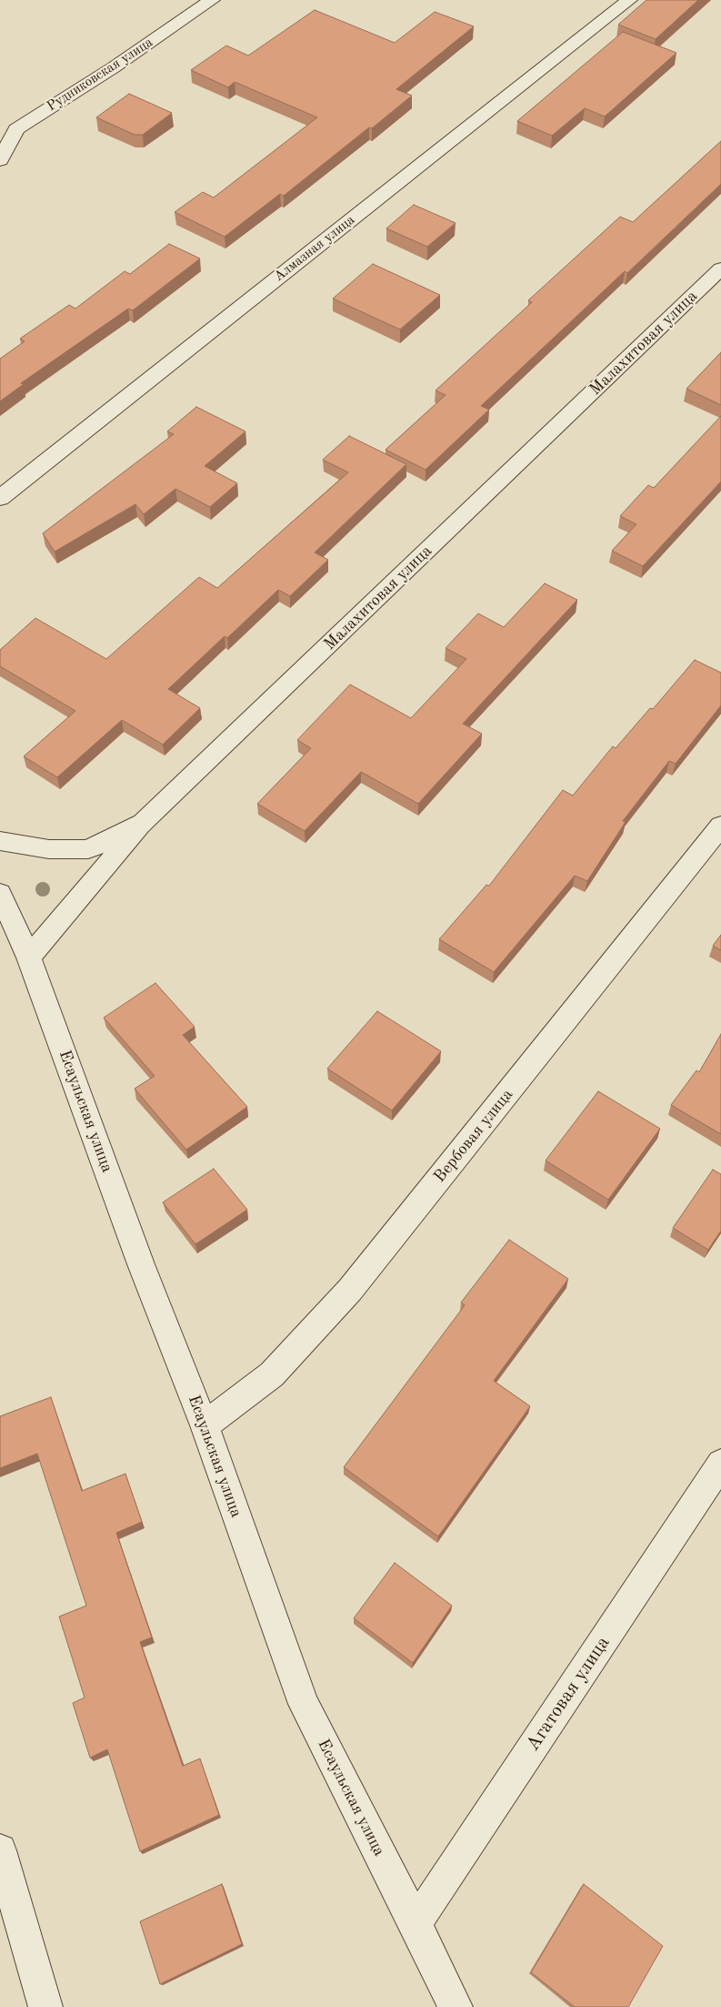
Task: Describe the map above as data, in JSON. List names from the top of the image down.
{
  "streets": {
    "street": [
      "Рудниковская улица",
      "Алмазная улица",
      "Малахитовая улица",
      "Есаульская улица",
      "Вербовая улица",
      "Агатовая улица"
    ]
  },
  "crossings": [
    ["Есаульская улица", "Вербовая улица"],
    ["Есаульская улица", "Агатовая улица"]
  ]
}
